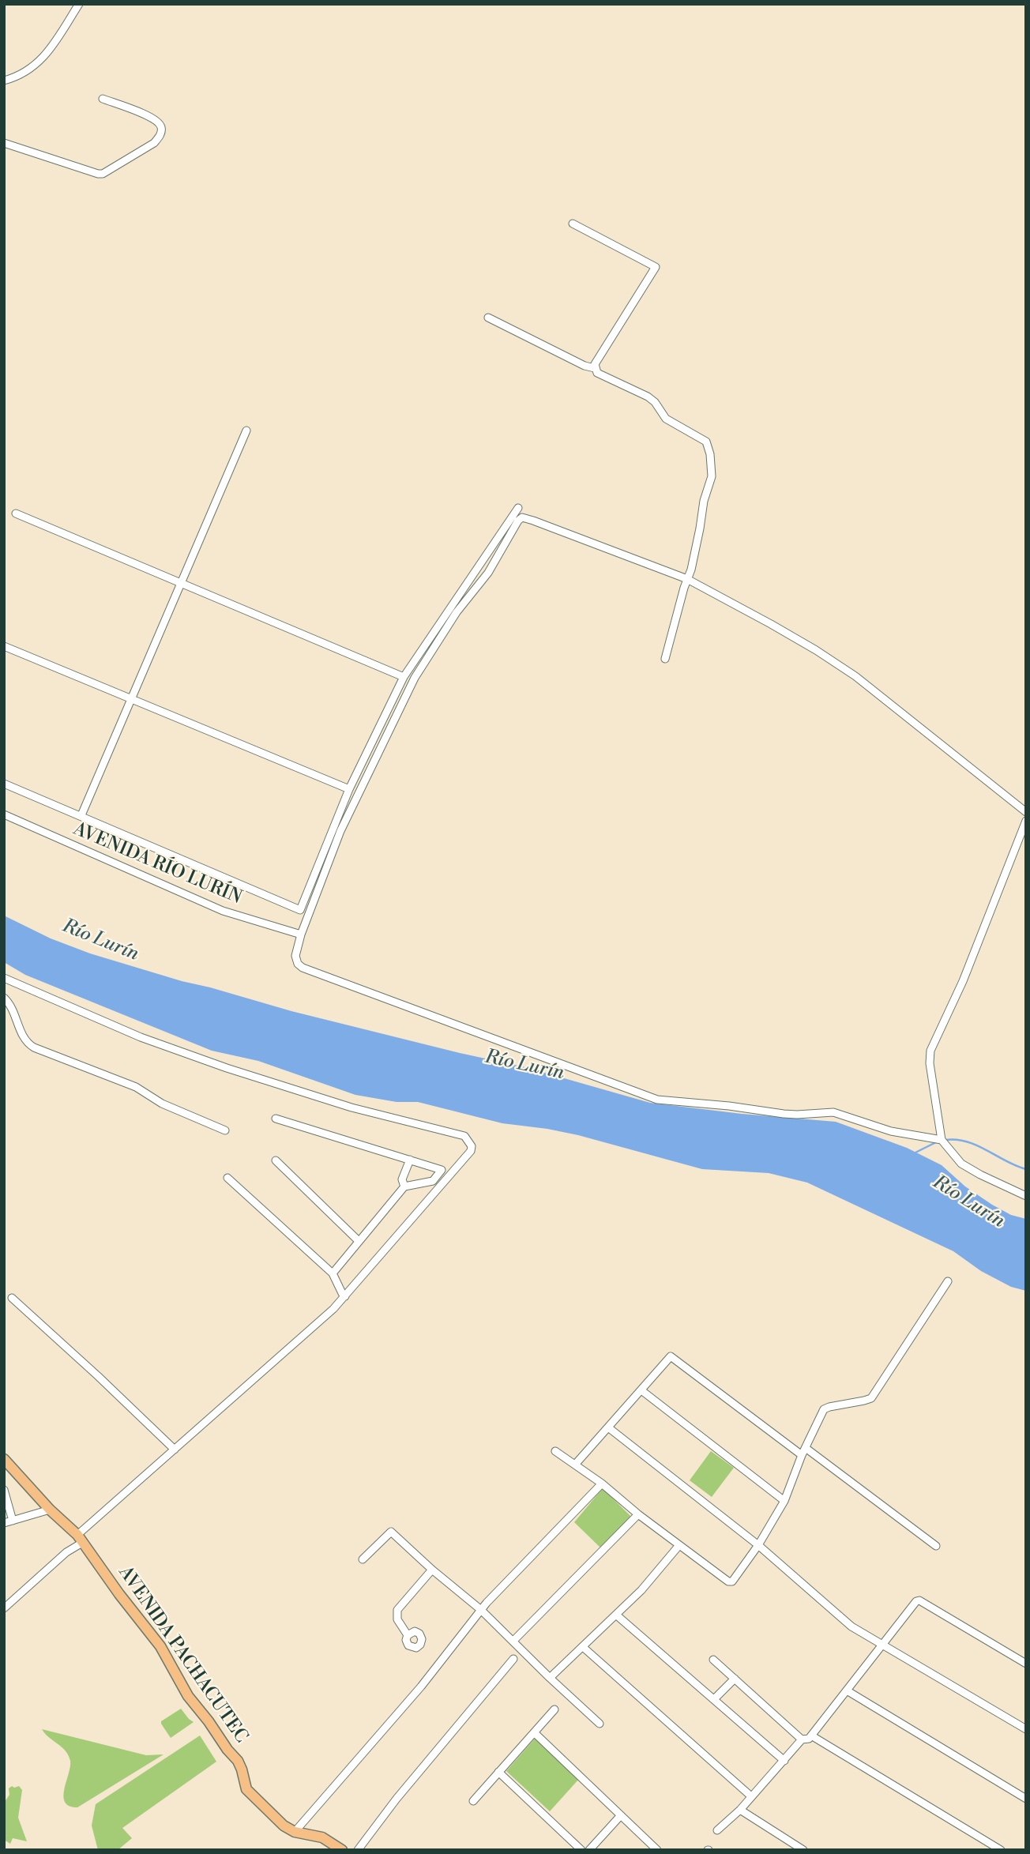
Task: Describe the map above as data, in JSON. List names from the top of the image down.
{
  "streets": {
    "main road": ["AVENIDA PACHACUTEC"],
    "street": ["AVENIDA RÍO LURÍN"]
  },
  "water": ["Río Lurín"]
}
